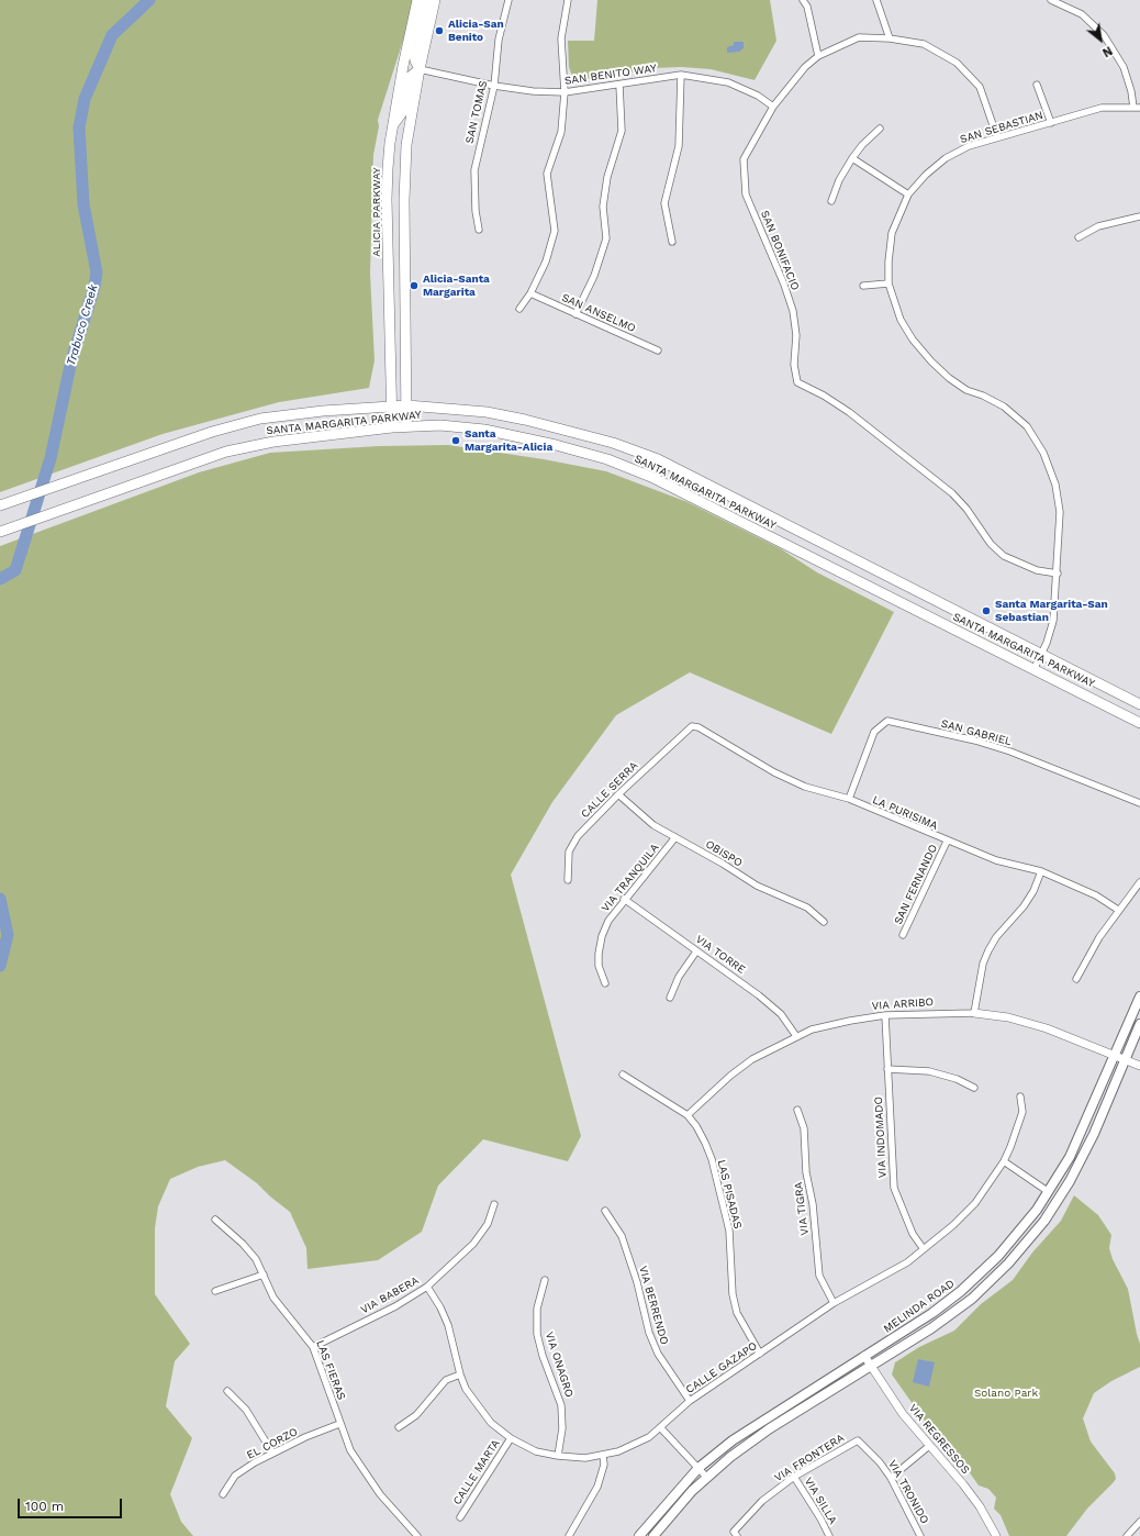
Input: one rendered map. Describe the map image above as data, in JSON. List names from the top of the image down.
{
  "streets": {
    "main road": ["ALICIA PARKWAY", "SANTA MARGARITA PARKWAY", "MELINDA ROAD"],
    "street": [
      "SAN BENITO WAY",
      "SAN TOMAS",
      "SAN SEBASTIAN",
      "SAN BONIFACIO",
      "SAN ANSELMO",
      "SAN GABRIEL",
      "CALLE SERRA",
      "LA PURISIMA",
      "OBISPO",
      "VIA TRANQUILA",
      "SAN FERNANDO",
      "VIA TORRE",
      "VIA ARRIBO",
      "VIA INDOMADO",
      "LAS PISADAS",
      "VIA TIGRA",
      "VIA BABERA",
      "VIA BERRENDO",
      "VIA ONAGRO",
      "CALLE GAZAPO",
      "LAS FIERAS",
      "VIA REGRESSOS",
      "EL CORZO",
      "VIA FRONTERA",
      "CALLE MARTA",
      "VIA TRONIDO",
      "VIA SILLA"
    ]
  },
  "crossings": [
    ["SAN BENITO WAY", "SAN TOMAS"],
    ["SAN BENITO WAY", "SAN BONIFACIO"],
    ["SAN SEBASTIAN", "SAN BONIFACIO"],
    ["SAN SEBASTIAN", "SANTA MARGARITA PARKWAY"],
    ["ALICIA PARKWAY", "SANTA MARGARITA PARKWAY"],
    ["SAN GABRIEL", "LA PURISIMA"],
    ["CALLE SERRA", "LA PURISIMA"],
    ["CALLE SERRA", "OBISPO"],
    ["LA PURISIMA", "SAN FERNANDO"],
    ["OBISPO", "VIA TRANQUILA"],
    ["VIA TRANQUILA", "VIA TORRE"],
    ["VIA TORRE", "VIA ARRIBO"],
    ["VIA ARRIBO", "VIA INDOMADO"],
    ["VIA ARRIBO", "LAS PISADAS"],
    ["VIA ARRIBO", "MELINDA ROAD"],
    ["VIA INDOMADO", "CALLE GAZAPO"],
    ["LAS PISADAS", "CALLE GAZAPO"],
    ["VIA TIGRA", "CALLE GAZAPO"],
    ["VIA BABERA", "CALLE GAZAPO"],
    ["VIA BABERA", "LAS FIERAS"],
    ["VIA BERRENDO", "CALLE GAZAPO"],
    ["MELINDA ROAD", "VIA REGRESSOS"],
    ["VIA ONAGRO", "CALLE GAZAPO"],
    ["CALLE GAZAPO", "CALLE MARTA"],
    ["LAS FIERAS", "EL CORZO"],
    ["VIA FRONTERA", "VIA TRONIDO"],
    ["VIA FRONTERA", "VIA SILLA"]
  ],
  "water": ["Trabuco Creek"],
  "parks": ["Solano Park"],
  "places": [
    "Alicia-San Benito",
    "Alicia-Santa Margarita",
    "Santa Margarita-Alicia",
    "Santa Margarita-San Sebastian"
  ],
  "scale_bar": "100 m",
  "north": "bottom right"
}
